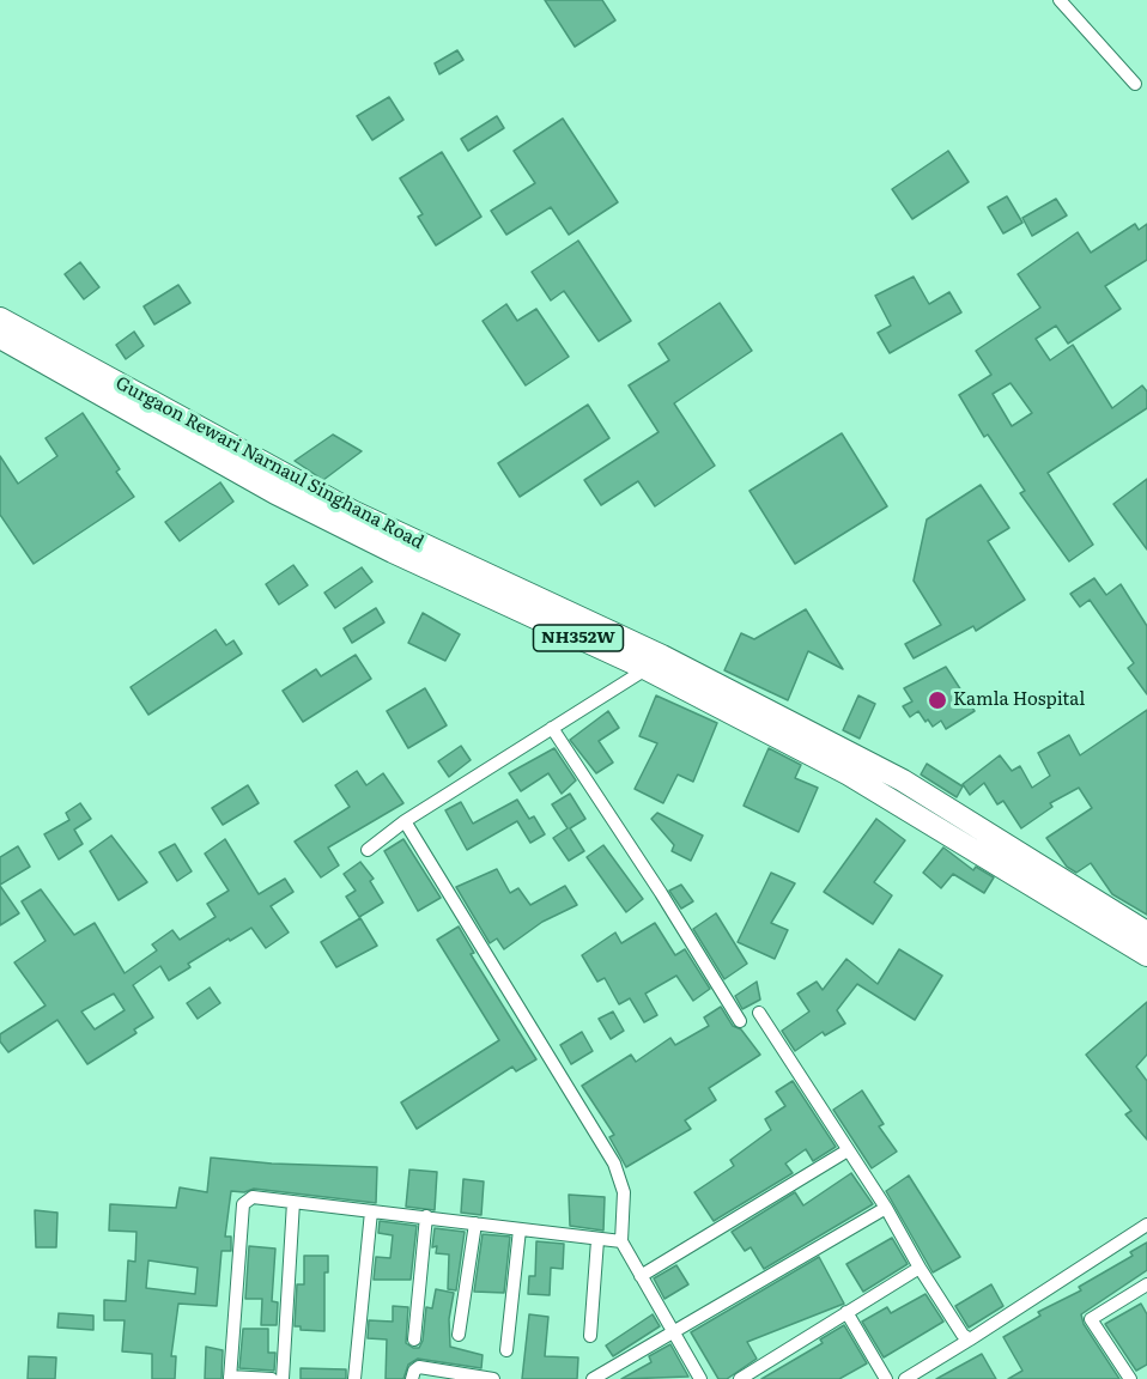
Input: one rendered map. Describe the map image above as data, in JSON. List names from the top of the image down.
{
  "streets": {
    "highway": ["Gurgaon Rewari Narnaul Singhana Road", "NH352W"]
  },
  "crossings": [
    ["Gurgaon Rewari Narnaul Singhana Road", "NH352W"]
  ],
  "places": ["Kamla Hospital"]
}
